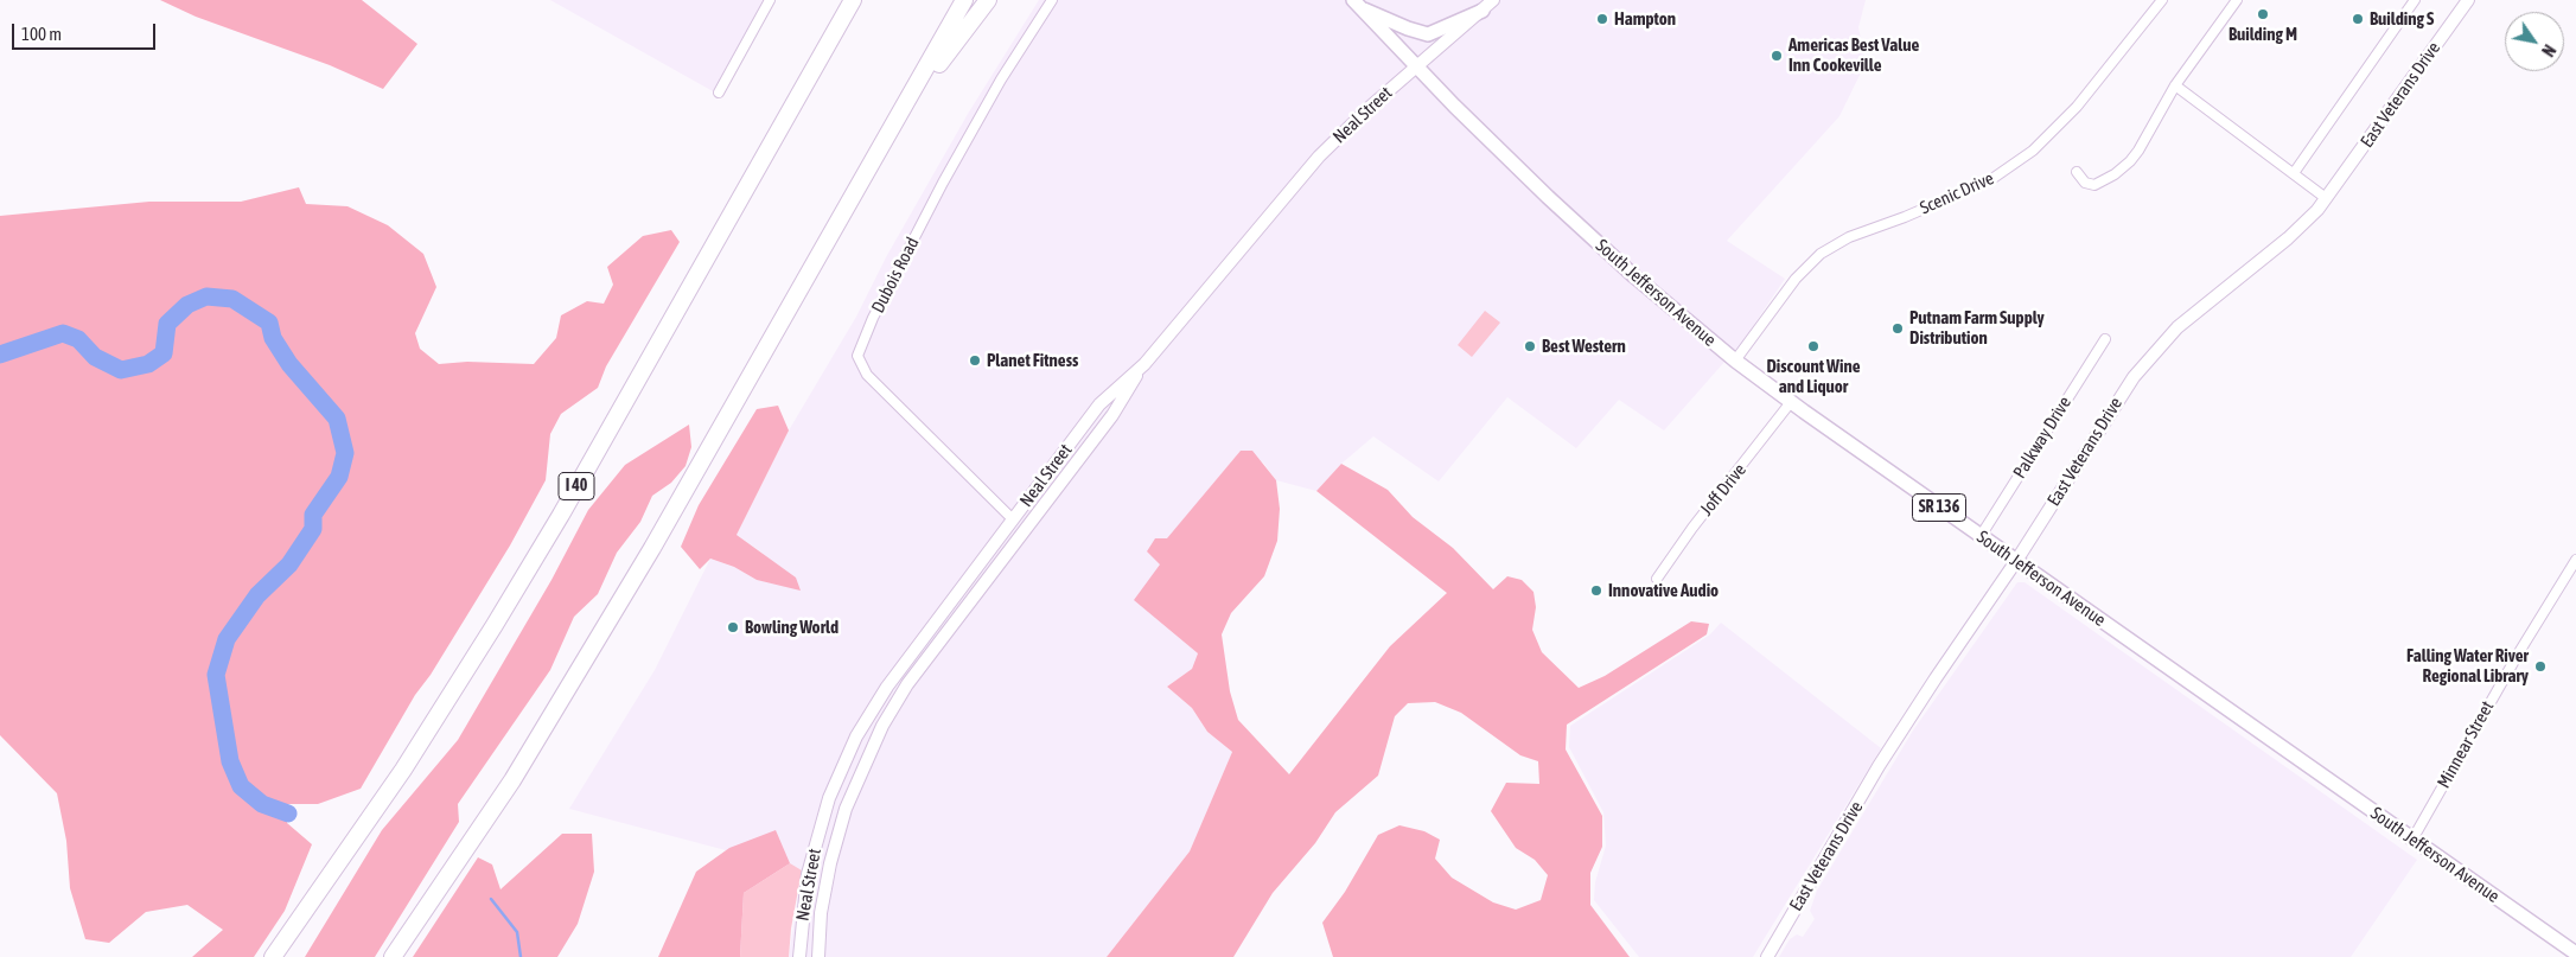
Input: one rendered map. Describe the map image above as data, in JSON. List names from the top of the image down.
{
  "streets": {
    "highway": ["I 40"],
    "main road": [
      "East Veterans Drive",
      "Neal Street",
      "South Jefferson Avenue",
      "SR 136"
    ],
    "street": [
      "Scenic Drive",
      "Dubois Road",
      "Palkway Drive",
      "Joff Drive",
      "Minnear Street"
    ]
  },
  "crossings": [
    ["East Veterans Drive", "South Jefferson Avenue"],
    ["Neal Street", "Dubois Road"],
    ["Neal Street", "South Jefferson Avenue"],
    ["Scenic Drive", "South Jefferson Avenue"],
    ["South Jefferson Avenue", "Palkway Drive"],
    ["South Jefferson Avenue", "Joff Drive"],
    ["South Jefferson Avenue", "Minnear Street"]
  ],
  "places": [
    "Building M",
    "Hampton",
    "Building S",
    "Americas Best Value Inn Cookeville",
    "Putnam Farm Supply Distribution",
    "Best Western",
    "Discount Wine and Liquor",
    "Planet Fitness",
    "Innovative Audio",
    "Bowling World",
    "Falling Water River Regional Library"
  ],
  "scale_bar": "100 m",
  "north": "bottom right"
}
